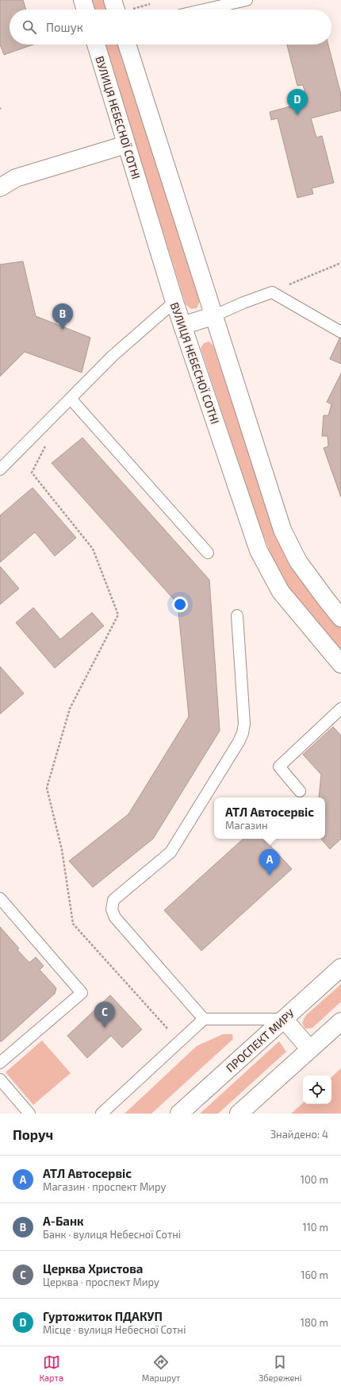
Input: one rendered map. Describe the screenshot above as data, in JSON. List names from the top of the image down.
{
  "streets": {
    "street": ["ВУЛИЦЯ НЕБЕСНОЇ СОТНІ", "ПРОСПЕКТ МИРУ"]
  },
  "page": {
    "search": "Пошук",
    "pins": [
      "D",
      "B",
      "A",
      "C"
    ],
    "popup": ["АТЛ Автосервіс", "Магазин"],
    "heading": ["Поруч", "Знайдено: 4"],
    "list": [
      {
        "mark": "A",
        "name": "АТЛ Автосервіс",
        "note": "Магазин · проспект Миру",
        "value": "100 m"
      },
      {
        "mark": "B",
        "name": "А-Банк",
        "note": "Банк · вулиця Небесної Сотні",
        "value": "110 m"
      },
      {
        "mark": "C",
        "name": "Церква Христова",
        "note": "Церква · проспект Миру",
        "value": "160 m"
      },
      {
        "mark": "D",
        "name": "Гуртожиток ПДАКУП",
        "note": "Місце · вулиця Небесної Сотні",
        "value": "180 m"
      }
    ],
    "nav": ["Карта", "Маршрут", "Збережені"]
  }
}
